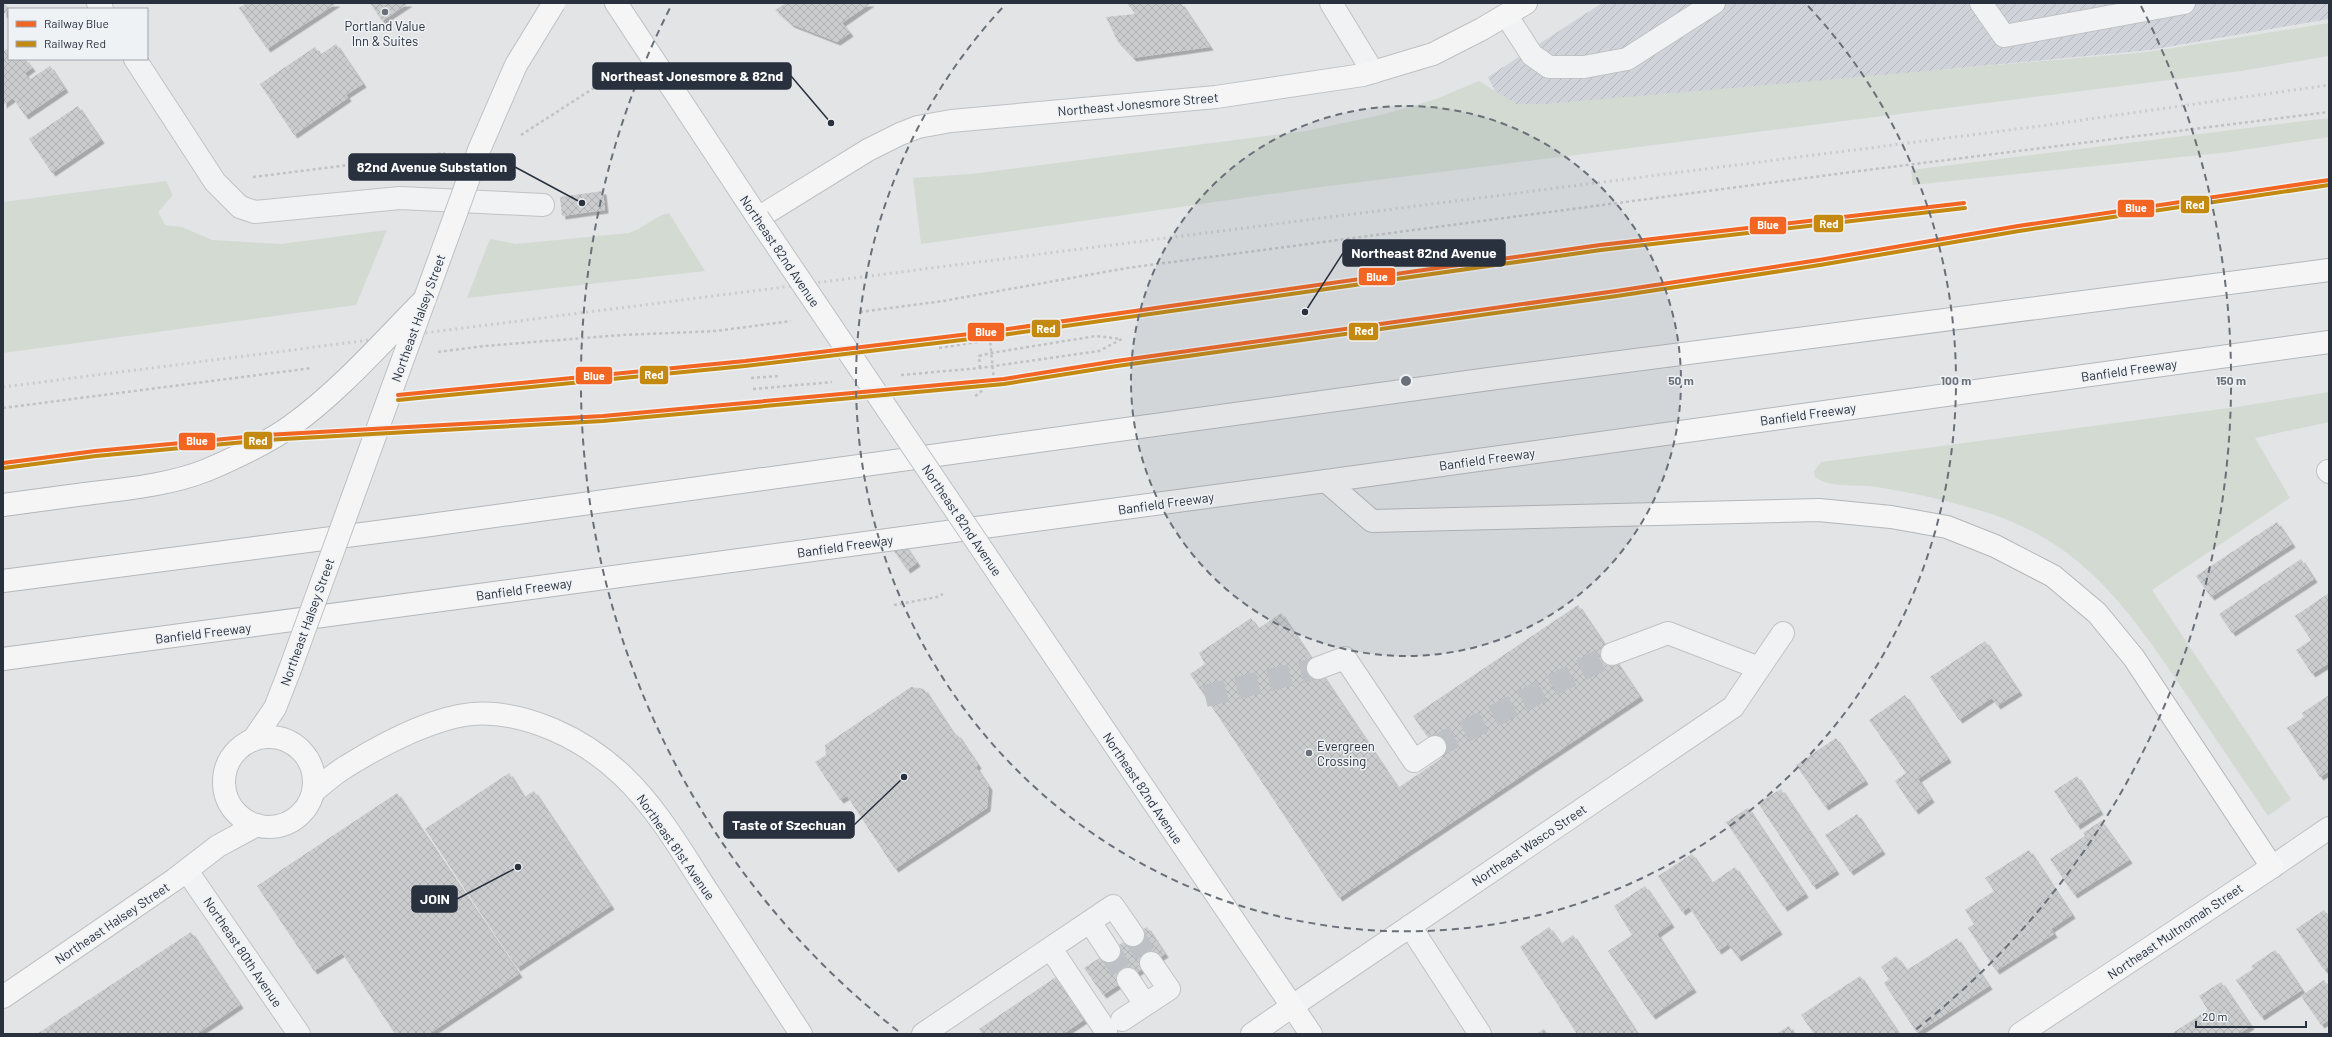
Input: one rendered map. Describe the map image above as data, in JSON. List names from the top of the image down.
{
  "streets": {
    "main road": [
      "Northeast Jonesmore Street",
      "Northeast 82nd Avenue",
      "Northeast Halsey Street",
      "Banfield Freeway",
      "Northeast Wasco Street",
      "Northeast 81st Avenue",
      "Northeast Multnomah Street"
    ],
    "street": ["Northeast 80th Avenue"]
  },
  "crossings": [
    ["Northeast Jonesmore Street", "Northeast 82nd Avenue"],
    ["Northeast 82nd Avenue", "Northeast Wasco Street"],
    ["Northeast Halsey Street", "Northeast 81st Avenue"],
    ["Northeast Halsey Street", "Northeast 80th Avenue"]
  ],
  "places": [
    "Portland Value Inn & Suites",
    "Northeast Jonesmore & 82nd",
    "82nd Avenue Substation",
    "Northeast 82nd Avenue",
    "Evergreen Crossing",
    "Taste of Szechuan",
    "JOIN"
  ],
  "lines": ["rail line Blue", "rail line Red"],
  "legend": ["Railway Blue", "Railway Red"],
  "scale_bar": "20 m",
  "rings": ["50 m", "100 m", "150 m"]
}
